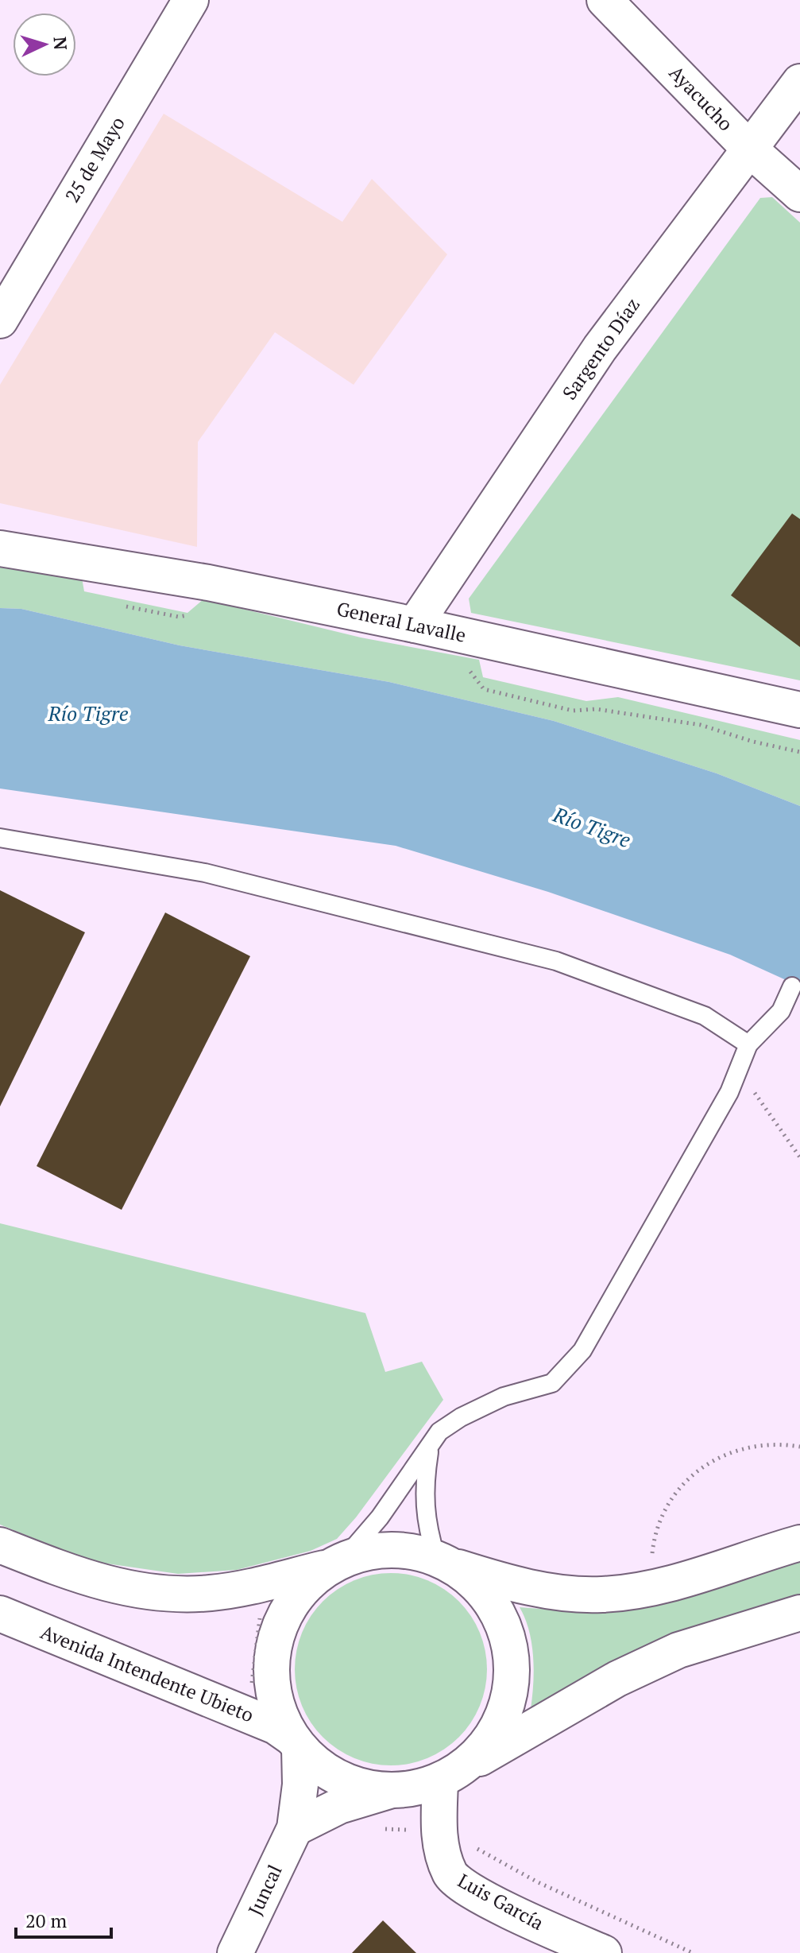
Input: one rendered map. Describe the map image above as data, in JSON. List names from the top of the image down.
{
  "streets": {
    "main road": [
      "Ayacucho",
      "25 de Mayo",
      "Sargento Díaz",
      "General Lavalle",
      "Avenida Intendente Ubieto",
      "Juncal",
      "Luis García"
    ]
  },
  "crossings": [
    ["Ayacucho", "Sargento Díaz"],
    ["Sargento Díaz", "General Lavalle"],
    ["Avenida Intendente Ubieto", "Juncal"]
  ],
  "water": ["Río Tigre"],
  "scale_bar": "20 m",
  "north": "right"
}
